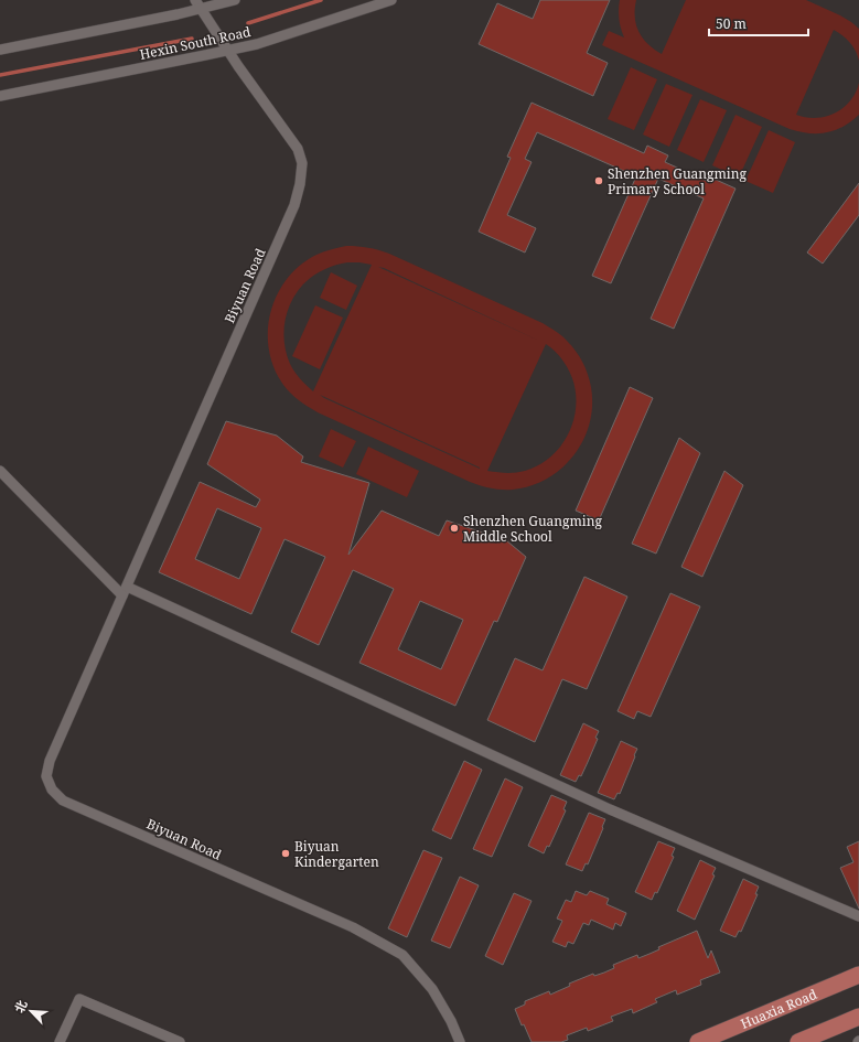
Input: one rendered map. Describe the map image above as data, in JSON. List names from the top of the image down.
{
  "streets": {
    "main road": ["Huaxia Road"],
    "street": ["Hexin South Road", "Biyuan Road"]
  },
  "crossings": [
    ["Hexin South Road", "Biyuan Road"]
  ],
  "places": ["Shenzhen Guangming Primary School", "Shenzhen Guangming Middle School", "Biyuan Kindergarten"],
  "scale_bar": "50 m",
  "north": "top left"
}
